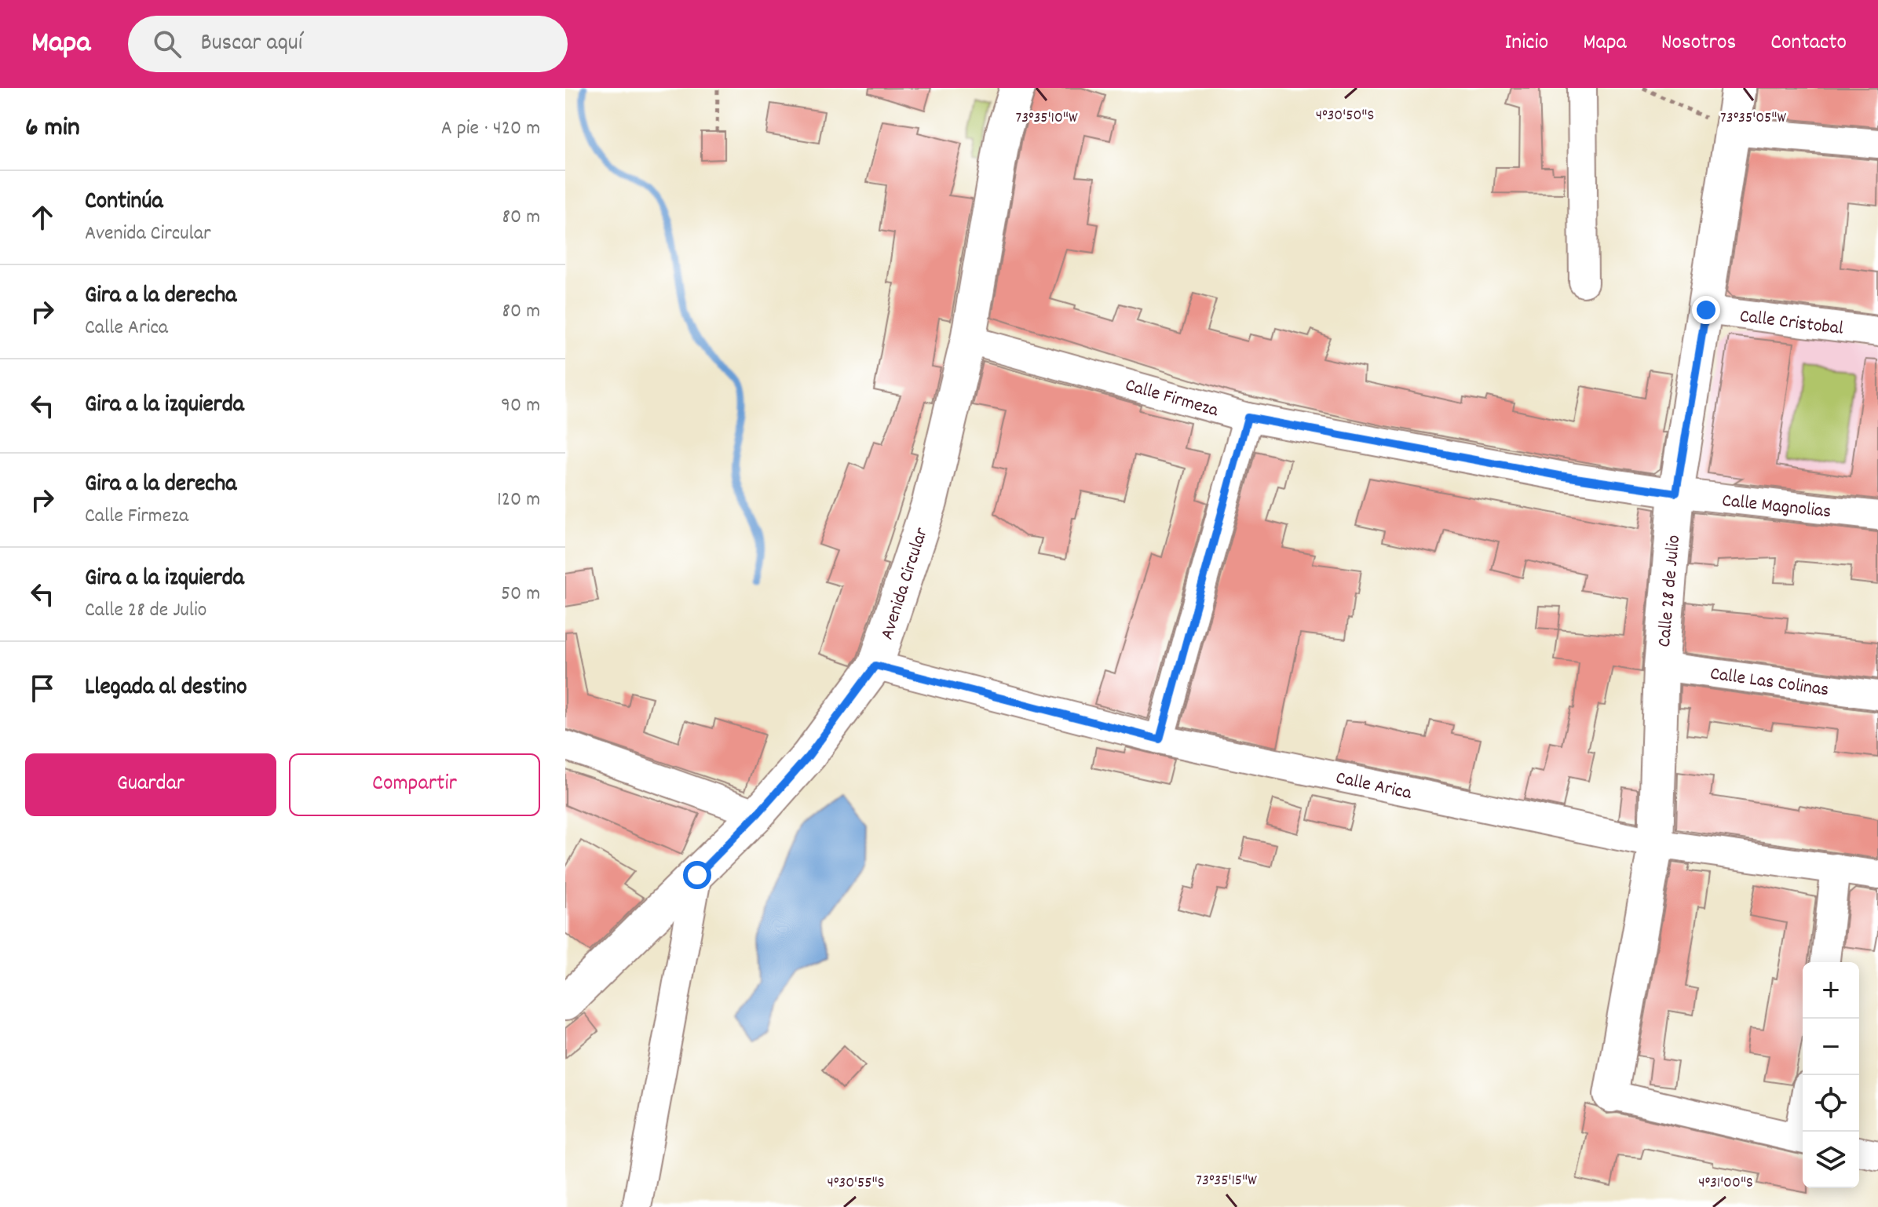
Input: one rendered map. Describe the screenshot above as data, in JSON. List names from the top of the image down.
{
  "streets": {
    "street": [
      "Calle Cristobal",
      "Calle Firmeza",
      "Calle Magnolias",
      "Avenida Circular",
      "Calle 28 de Julio",
      "Calle Las Colinas",
      "Calle Arica"
    ]
  },
  "crossings": [
    ["Calle Cristobal", "Calle 28 de Julio"],
    ["Calle Firmeza", "Calle Magnolias"],
    ["Calle Firmeza", "Avenida Circular"],
    ["Calle Firmeza", "Calle 28 de Julio"],
    ["Calle Magnolias", "Calle 28 de Julio"],
    ["Avenida Circular", "Calle Arica"],
    ["Calle 28 de Julio", "Calle Las Colinas"],
    ["Calle 28 de Julio", "Calle Arica"]
  ],
  "page": {
    "header": "Mapa",
    "search": "Buscar aquí",
    "nav": [
      "Inicio",
      "Mapa",
      "Nosotros",
      "Contacto"
    ],
    "heading": ["6 min", "A pie · 420 m"],
    "list": [
      ["Continúa", "Avenida Circular", "80 m"],
      ["Gira a la derecha", "Calle Arica", "80 m"],
      ["Gira a la izquierda", "90 m"],
      ["Gira a la derecha", "Calle Firmeza", "120 m"],
      ["Gira a la izquierda", "Calle 28 de Julio", "50 m"],
      "Llegada al destino"
    ],
    "buttons": ["Guardar", "Compartir"],
    "map_buttons": ["+", "−"]
  },
  "coordinates": [
    "4°30'50\"S",
    "73°35'05\"W",
    "73°35'10\"W",
    "73°35'15\"W",
    "4°30'55\"S",
    "4°31'00\"S"
  ]
}
